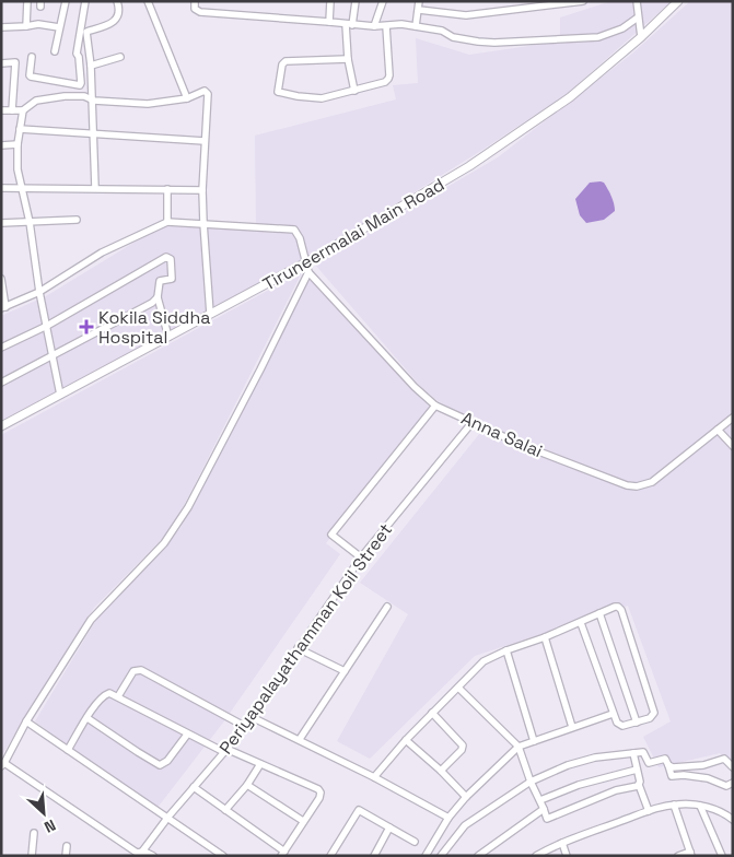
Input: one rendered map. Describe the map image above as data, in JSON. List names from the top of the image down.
{
  "streets": {
    "main road": ["Tiruneermalai Main Road"],
    "street": ["Anna Salai", "Periyapalayathamman Koil Street"]
  },
  "crossings": [
    ["Anna Salai", "Periyapalayathamman Koil Street"]
  ],
  "places": {
    "health": ["Kokila Siddha Hospital"]
  },
  "north": "bottom right"
}
